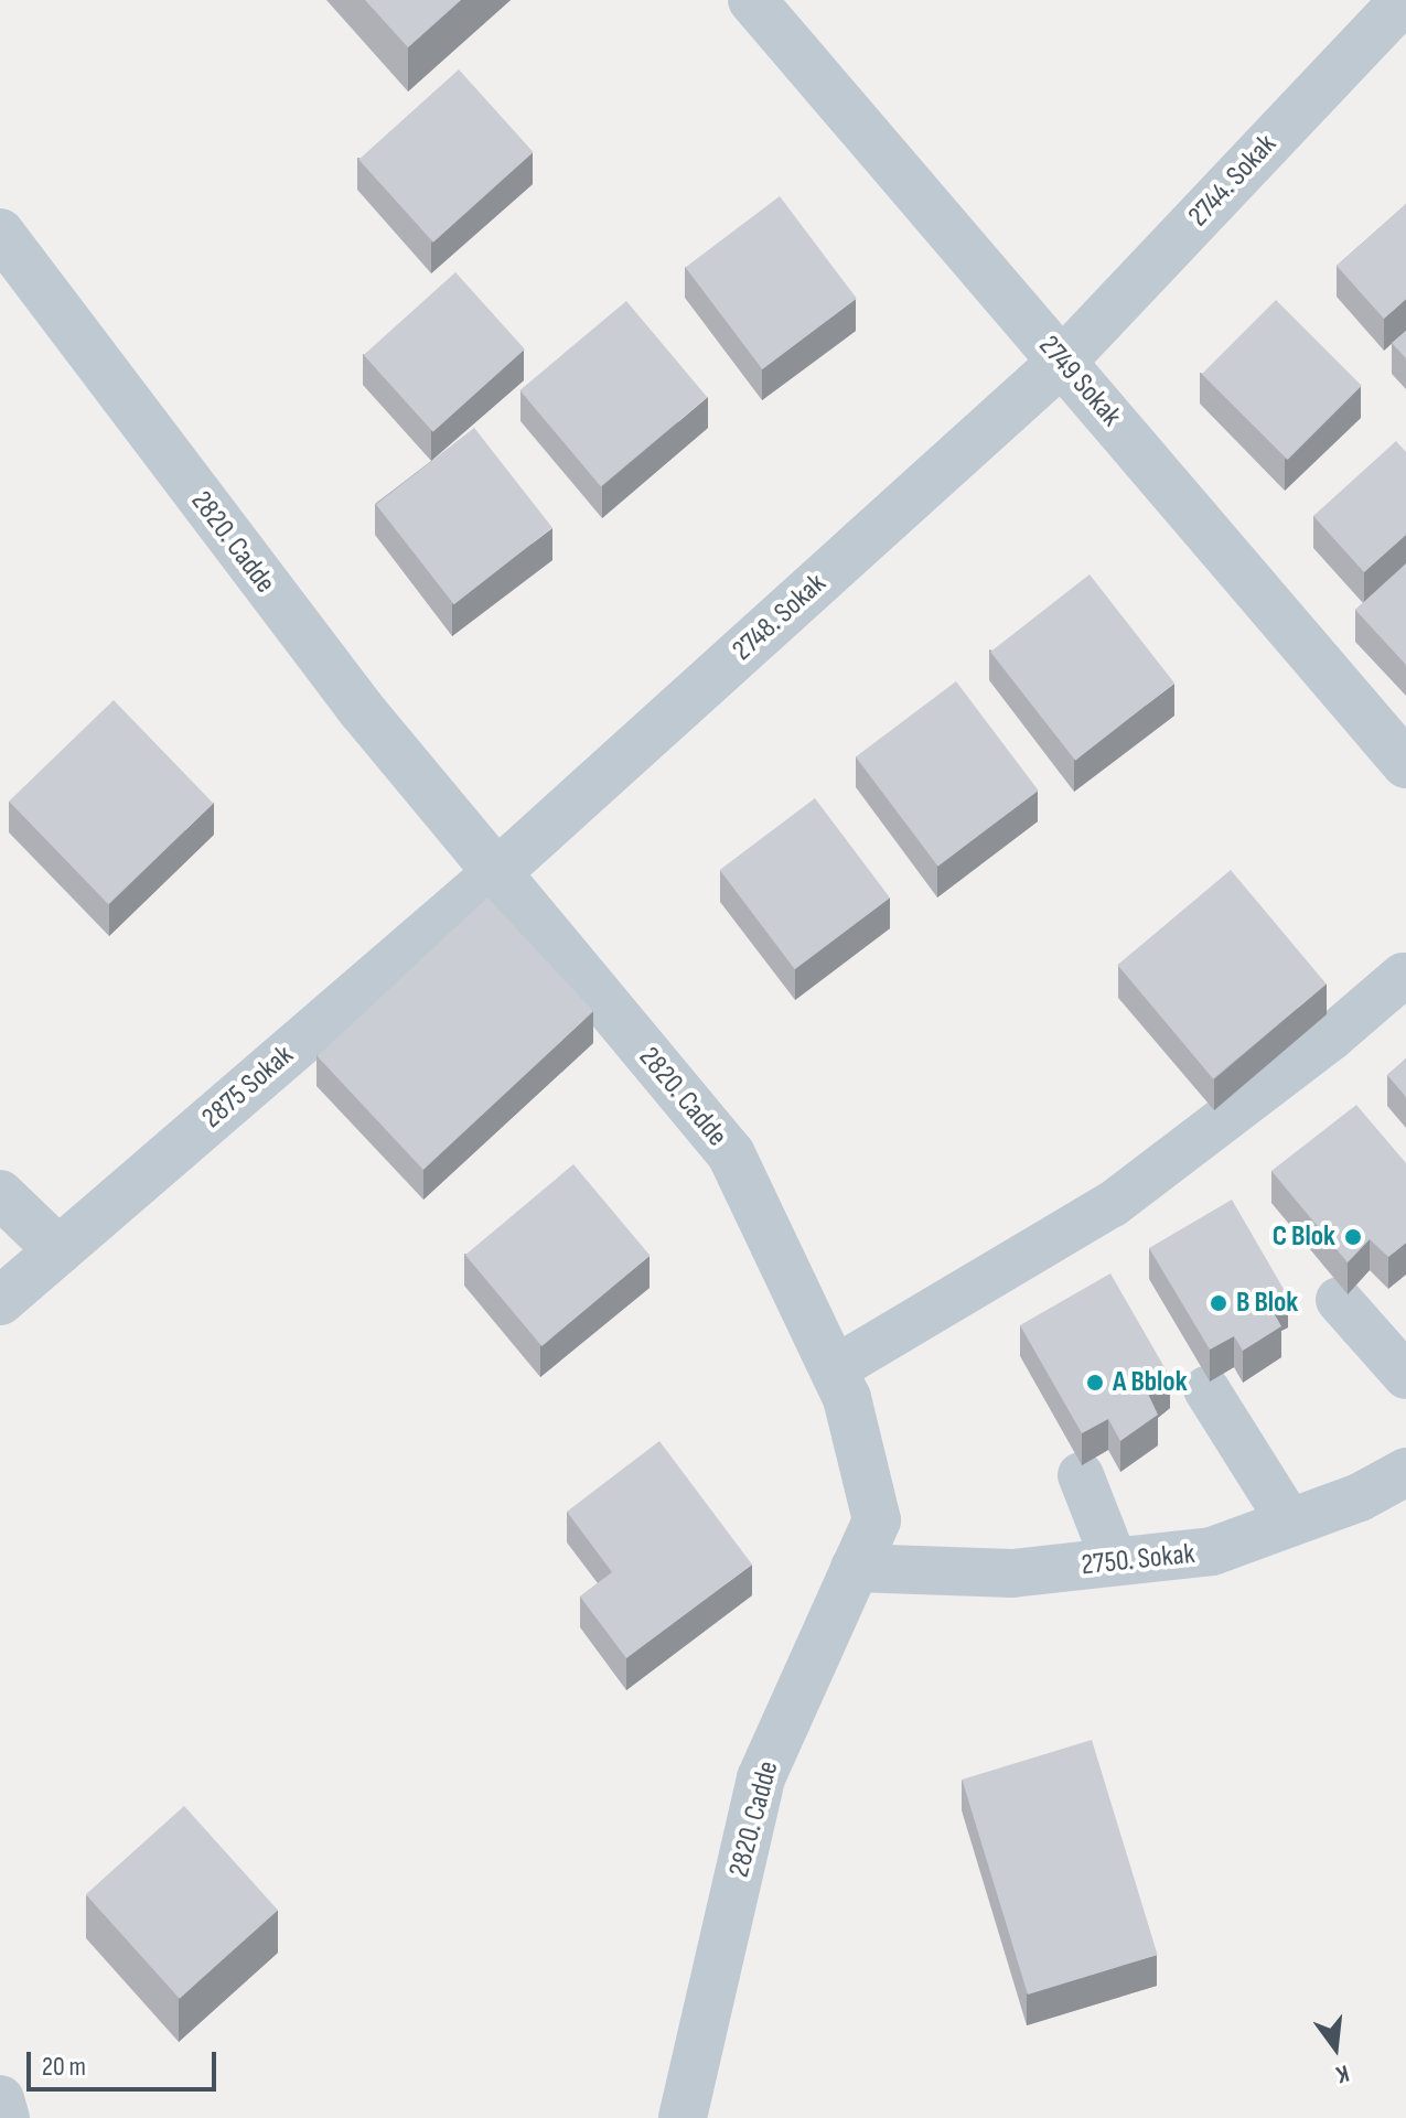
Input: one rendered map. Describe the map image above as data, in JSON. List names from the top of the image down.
{
  "streets": {
    "street": [
      "2744. Sokak",
      "2749 Sokak",
      "2820. Cadde",
      "2748. Sokak",
      "2875 Sokak",
      "2750. Sokak"
    ]
  },
  "crossings": [
    ["2744. Sokak", "2749 Sokak"],
    ["2744. Sokak", "2748. Sokak"],
    ["2749 Sokak", "2748. Sokak"],
    ["2820. Cadde", "2748. Sokak"],
    ["2820. Cadde", "2875 Sokak"],
    ["2820. Cadde", "2750. Sokak"],
    ["2748. Sokak", "2875 Sokak"]
  ],
  "places": ["C Blok", "B Blok", "A Bblok"],
  "scale_bar": "20 m",
  "north": "bottom"
}
